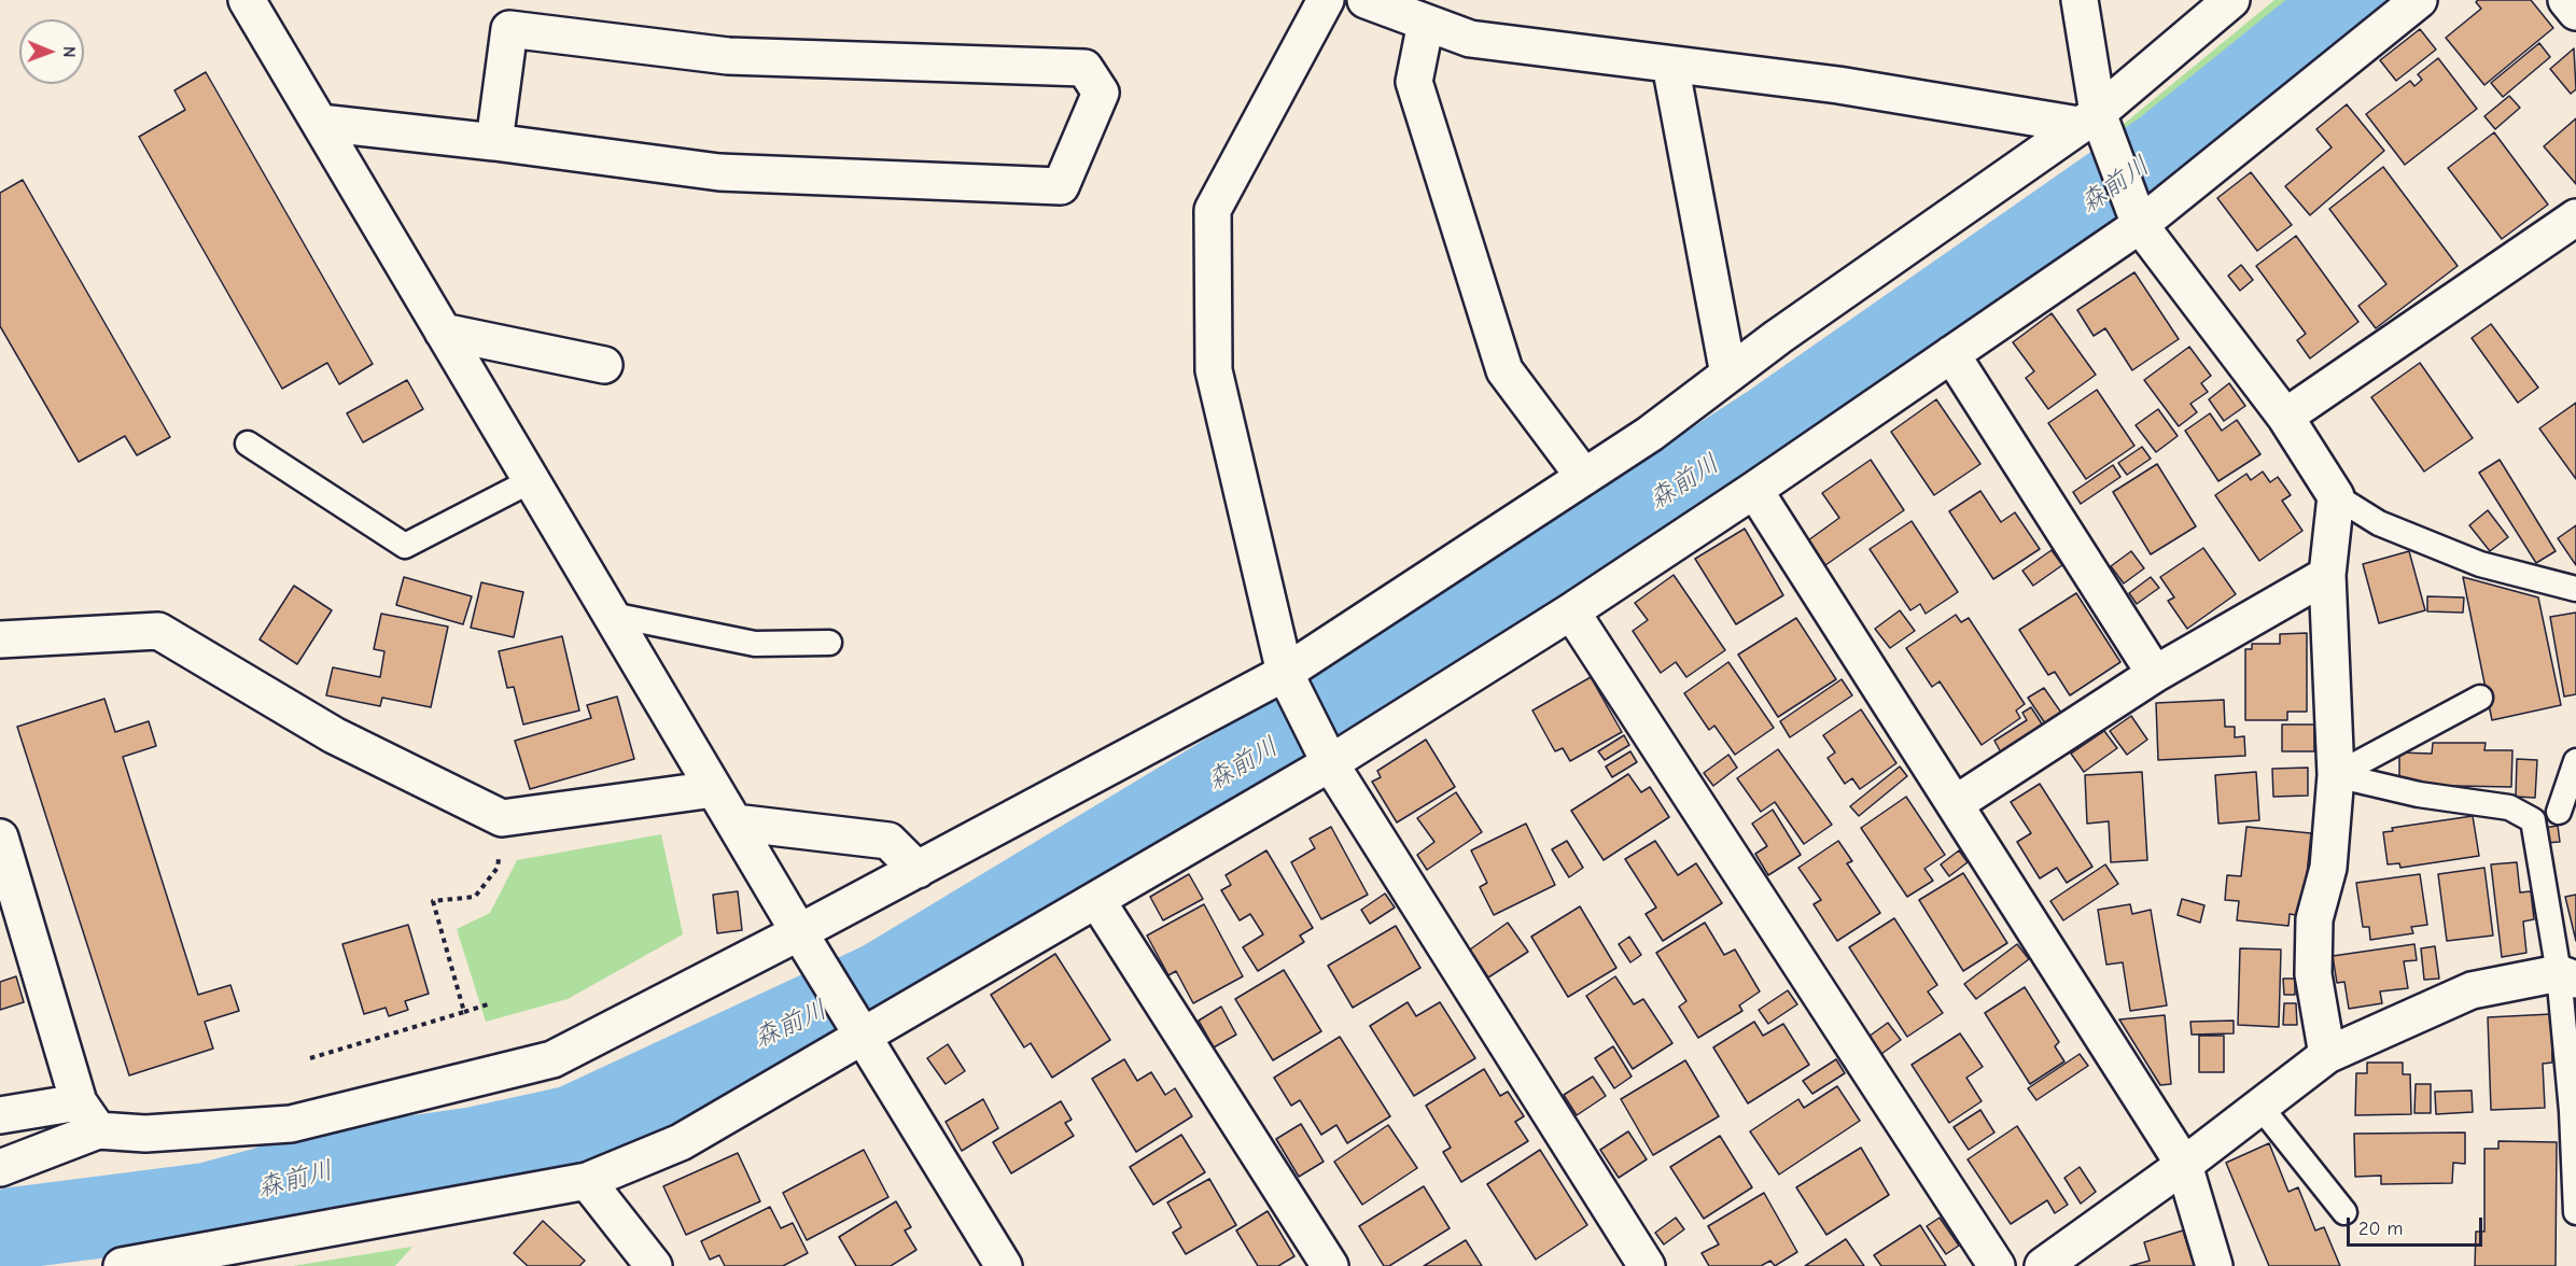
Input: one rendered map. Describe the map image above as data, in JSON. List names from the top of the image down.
{
  "water": ["森前川"],
  "scale_bar": "20 m",
  "north": "right"
}
